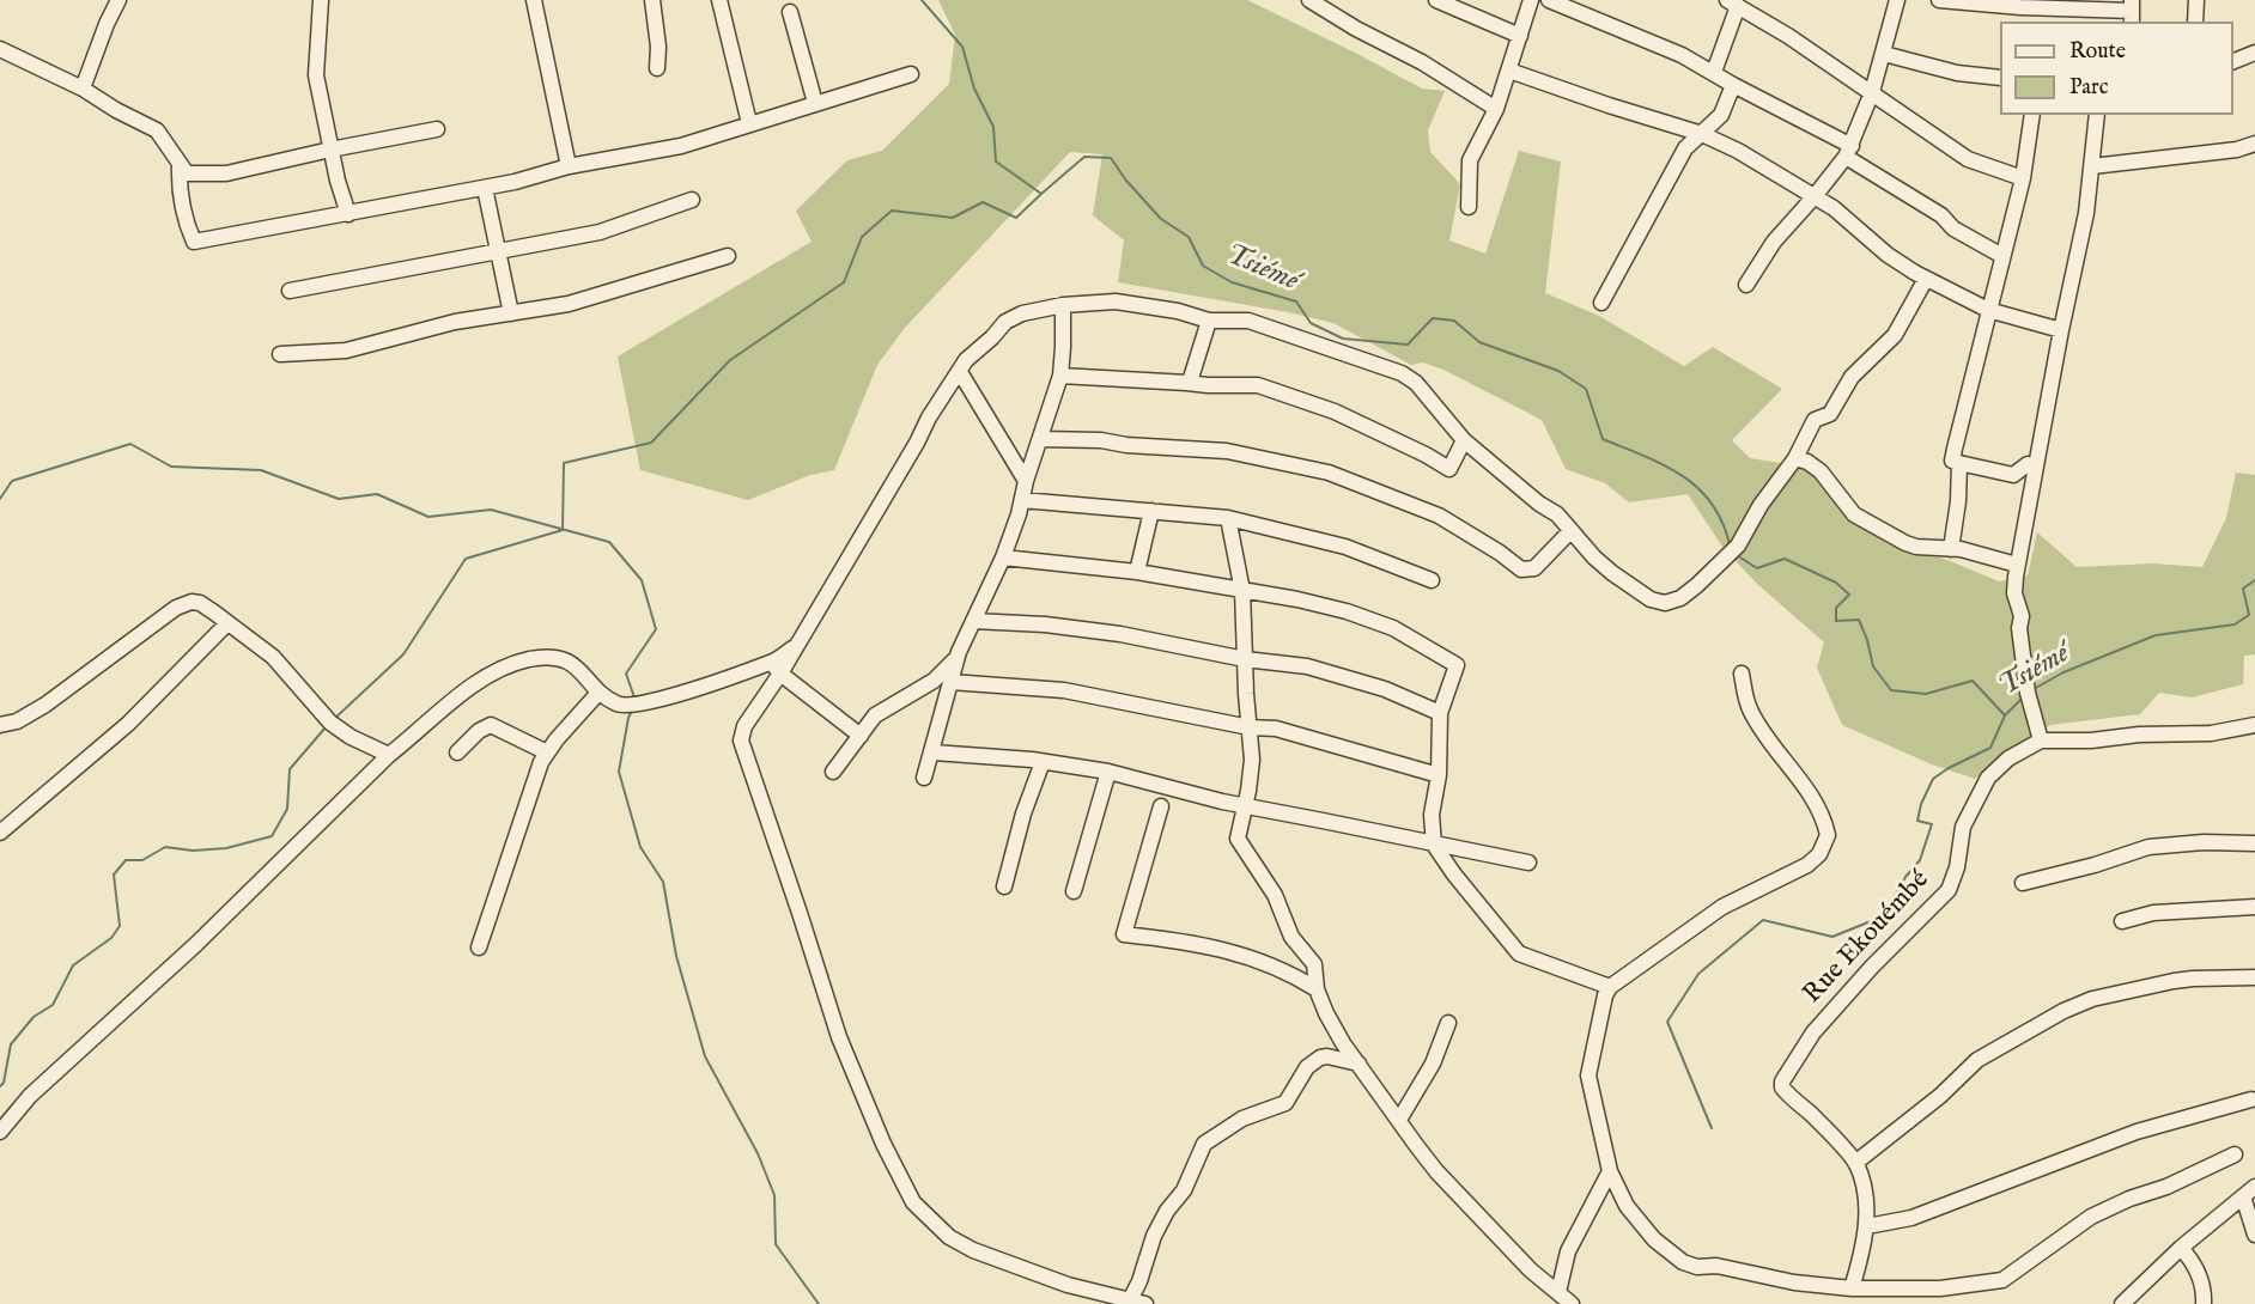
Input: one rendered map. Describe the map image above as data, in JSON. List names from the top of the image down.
{
  "streets": {
    "street": ["Rue Ekouémbé"]
  },
  "water": ["Tsiémé"],
  "legend": ["Route", "Parc"]
}
